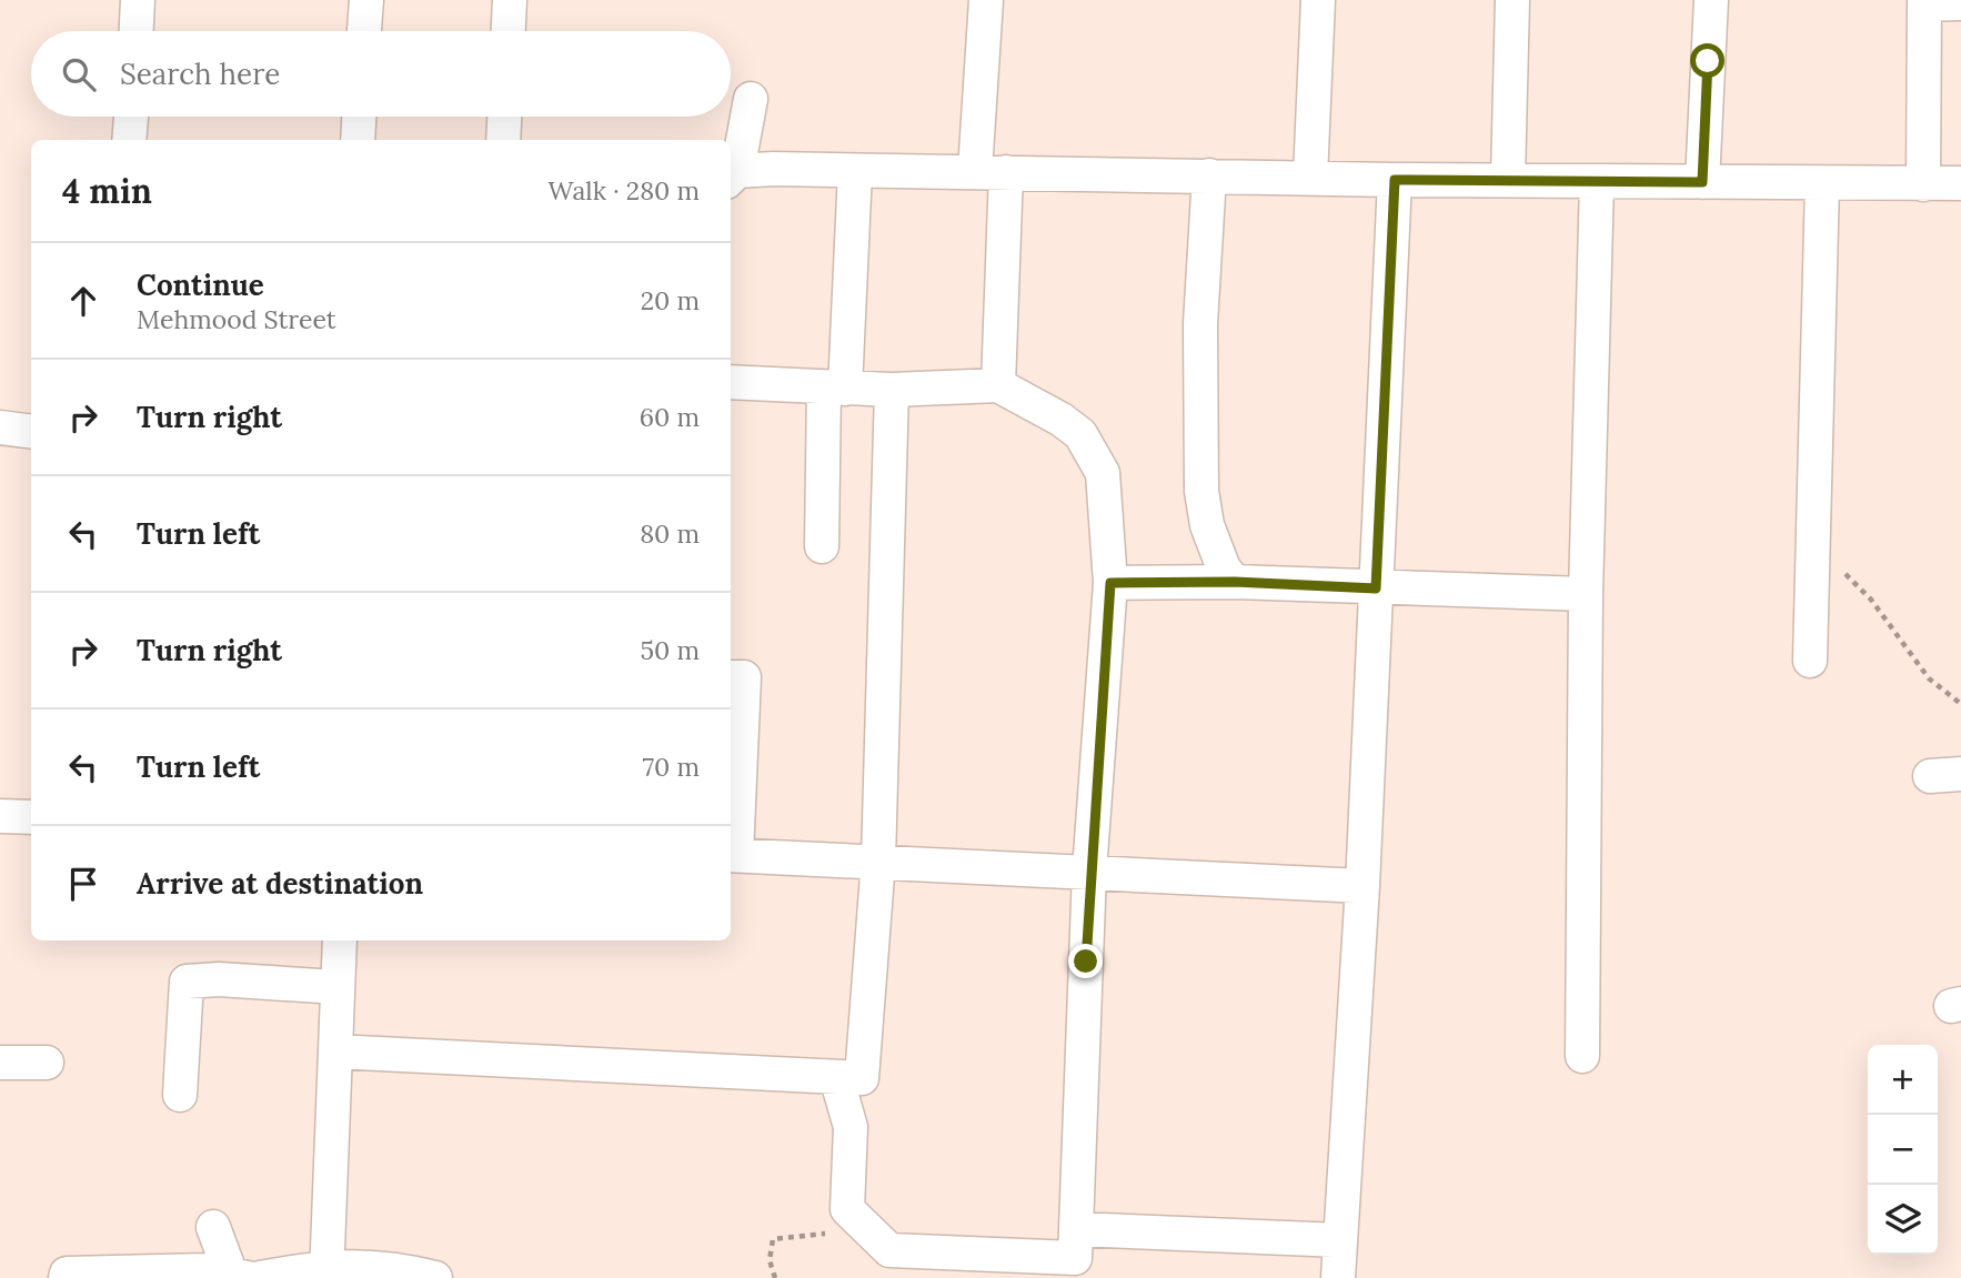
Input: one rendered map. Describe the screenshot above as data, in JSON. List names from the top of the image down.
{
  "page": {
    "search": "Search here",
    "heading": ["4 min", "Walk · 280 m"],
    "list": [
      ["Continue", "Mehmood Street", "20 m"],
      ["Turn right", "60 m"],
      ["Turn left", "80 m"],
      ["Turn right", "50 m"],
      ["Turn left", "70 m"],
      "Arrive at destination"
    ],
    "map_buttons": ["+", "−"]
  }
}
